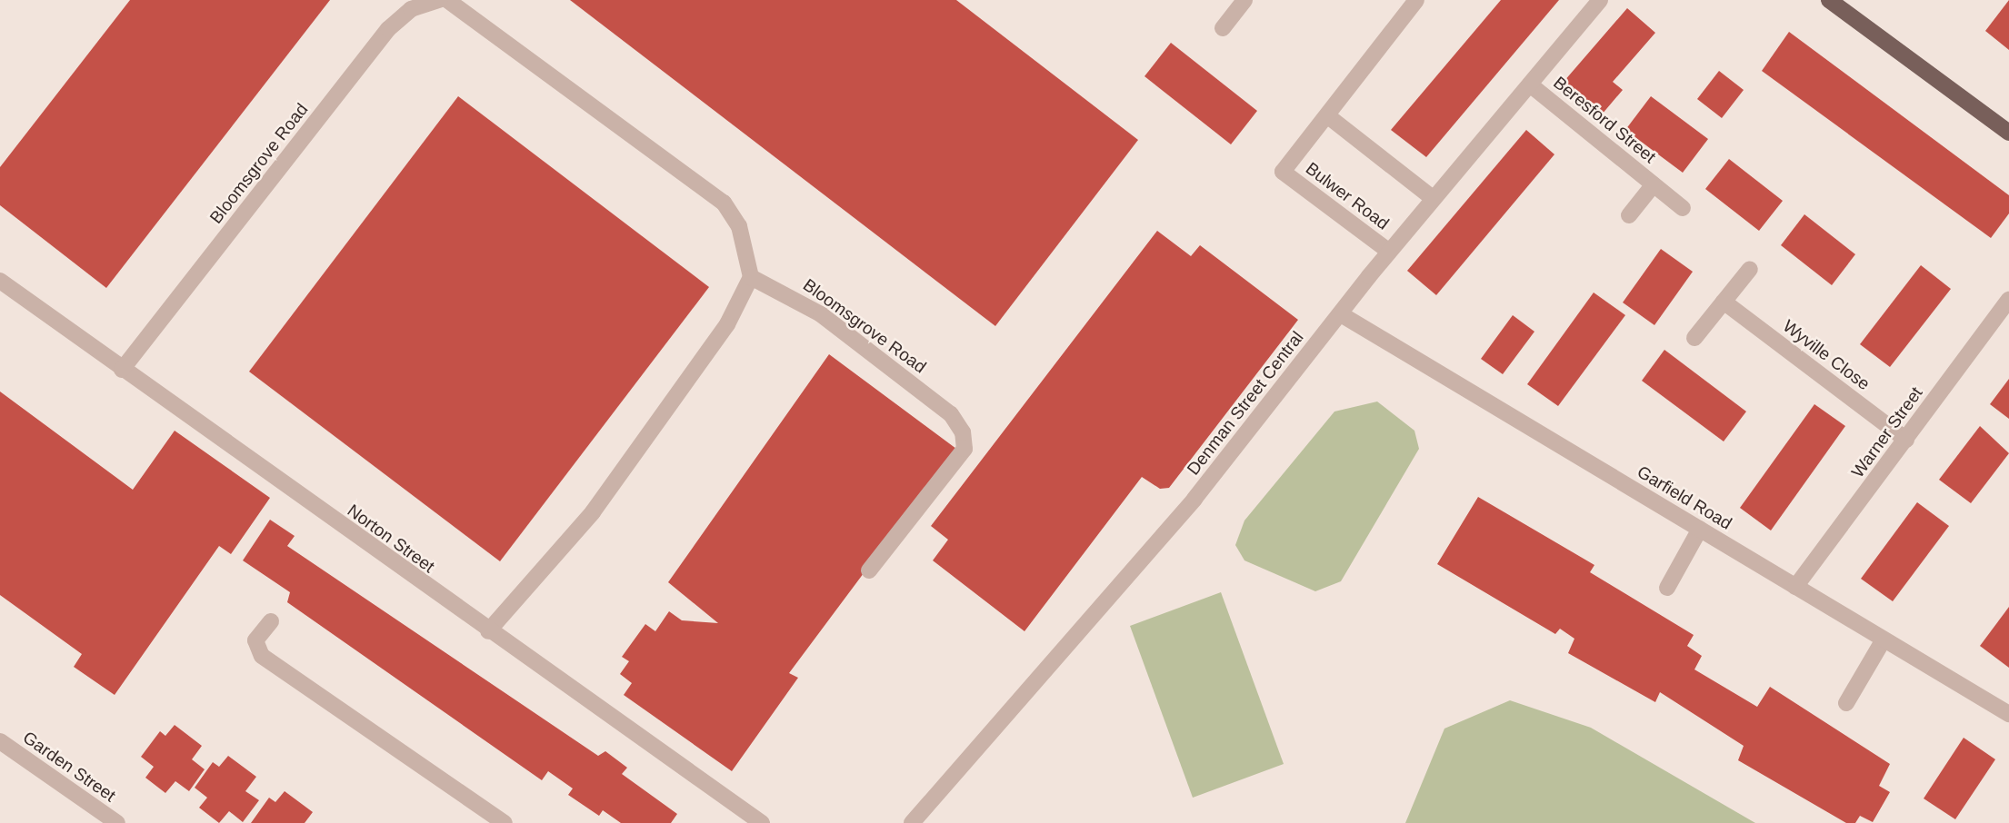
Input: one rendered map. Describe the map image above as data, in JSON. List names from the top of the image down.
{
  "streets": {
    "street": [
      "Beresford Street",
      "Bloomsgrove Road",
      "Bulwer Road",
      "Wyville Close",
      "Denman Street Central",
      "Warner Street",
      "Garfield Road",
      "Norton Street",
      "Garden Street"
    ]
  },
  "crossings": [
    ["Beresford Street", "Denman Street Central"],
    ["Bloomsgrove Road", "Norton Street"],
    ["Bulwer Road", "Denman Street Central"],
    ["Wyville Close", "Warner Street"],
    ["Denman Street Central", "Garfield Road"],
    ["Warner Street", "Garfield Road"]
  ]
}
